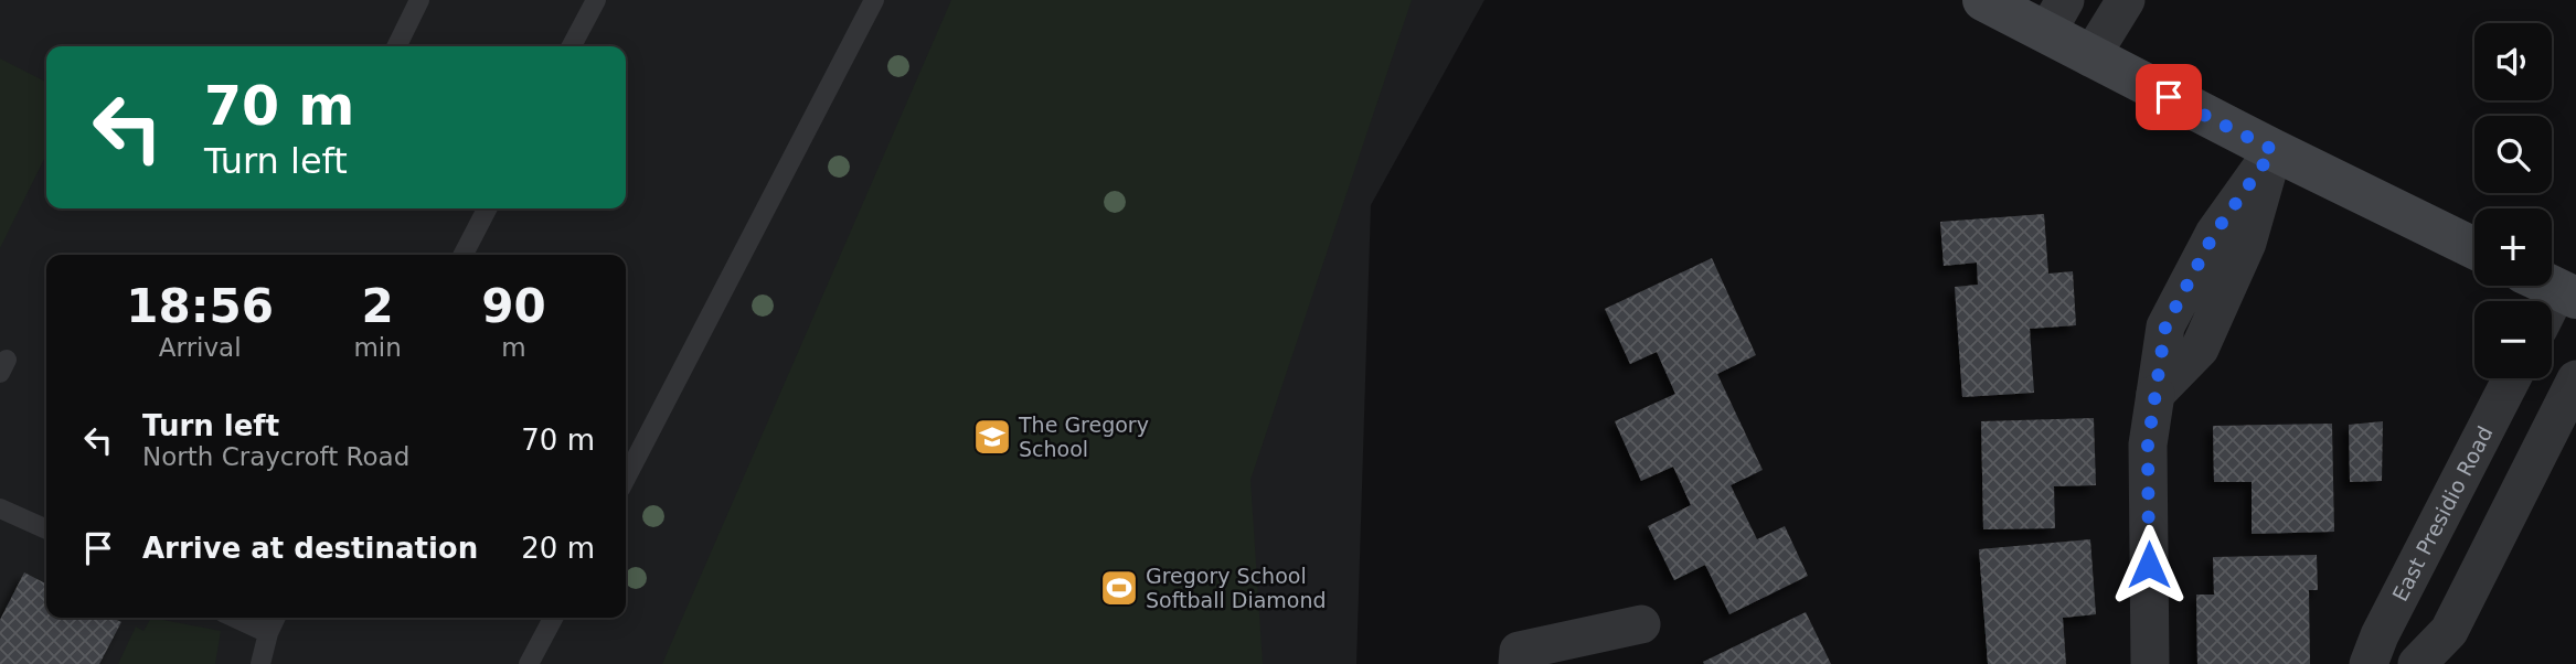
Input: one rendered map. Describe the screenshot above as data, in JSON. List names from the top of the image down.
{
  "streets": {
    "street": ["East Presidio Road"]
  },
  "places": {
    "school or university": ["The Gregory School"],
    "sports": ["Gregory School Softball Diamond"]
  },
  "page": {
    "map_buttons": ["+", "−"],
    "turn": ["70 m", "Turn left"],
    "eta": [
      "18:56",
      "Arrival",
      "2",
      "min",
      "90",
      "m"
    ],
    "list": [
      {
        "name": "Turn left",
        "note": "North Craycroft Road",
        "value": "70 m"
      },
      {
        "name": "Arrive at destination",
        "value": "20 m"
      }
    ]
  }
}
